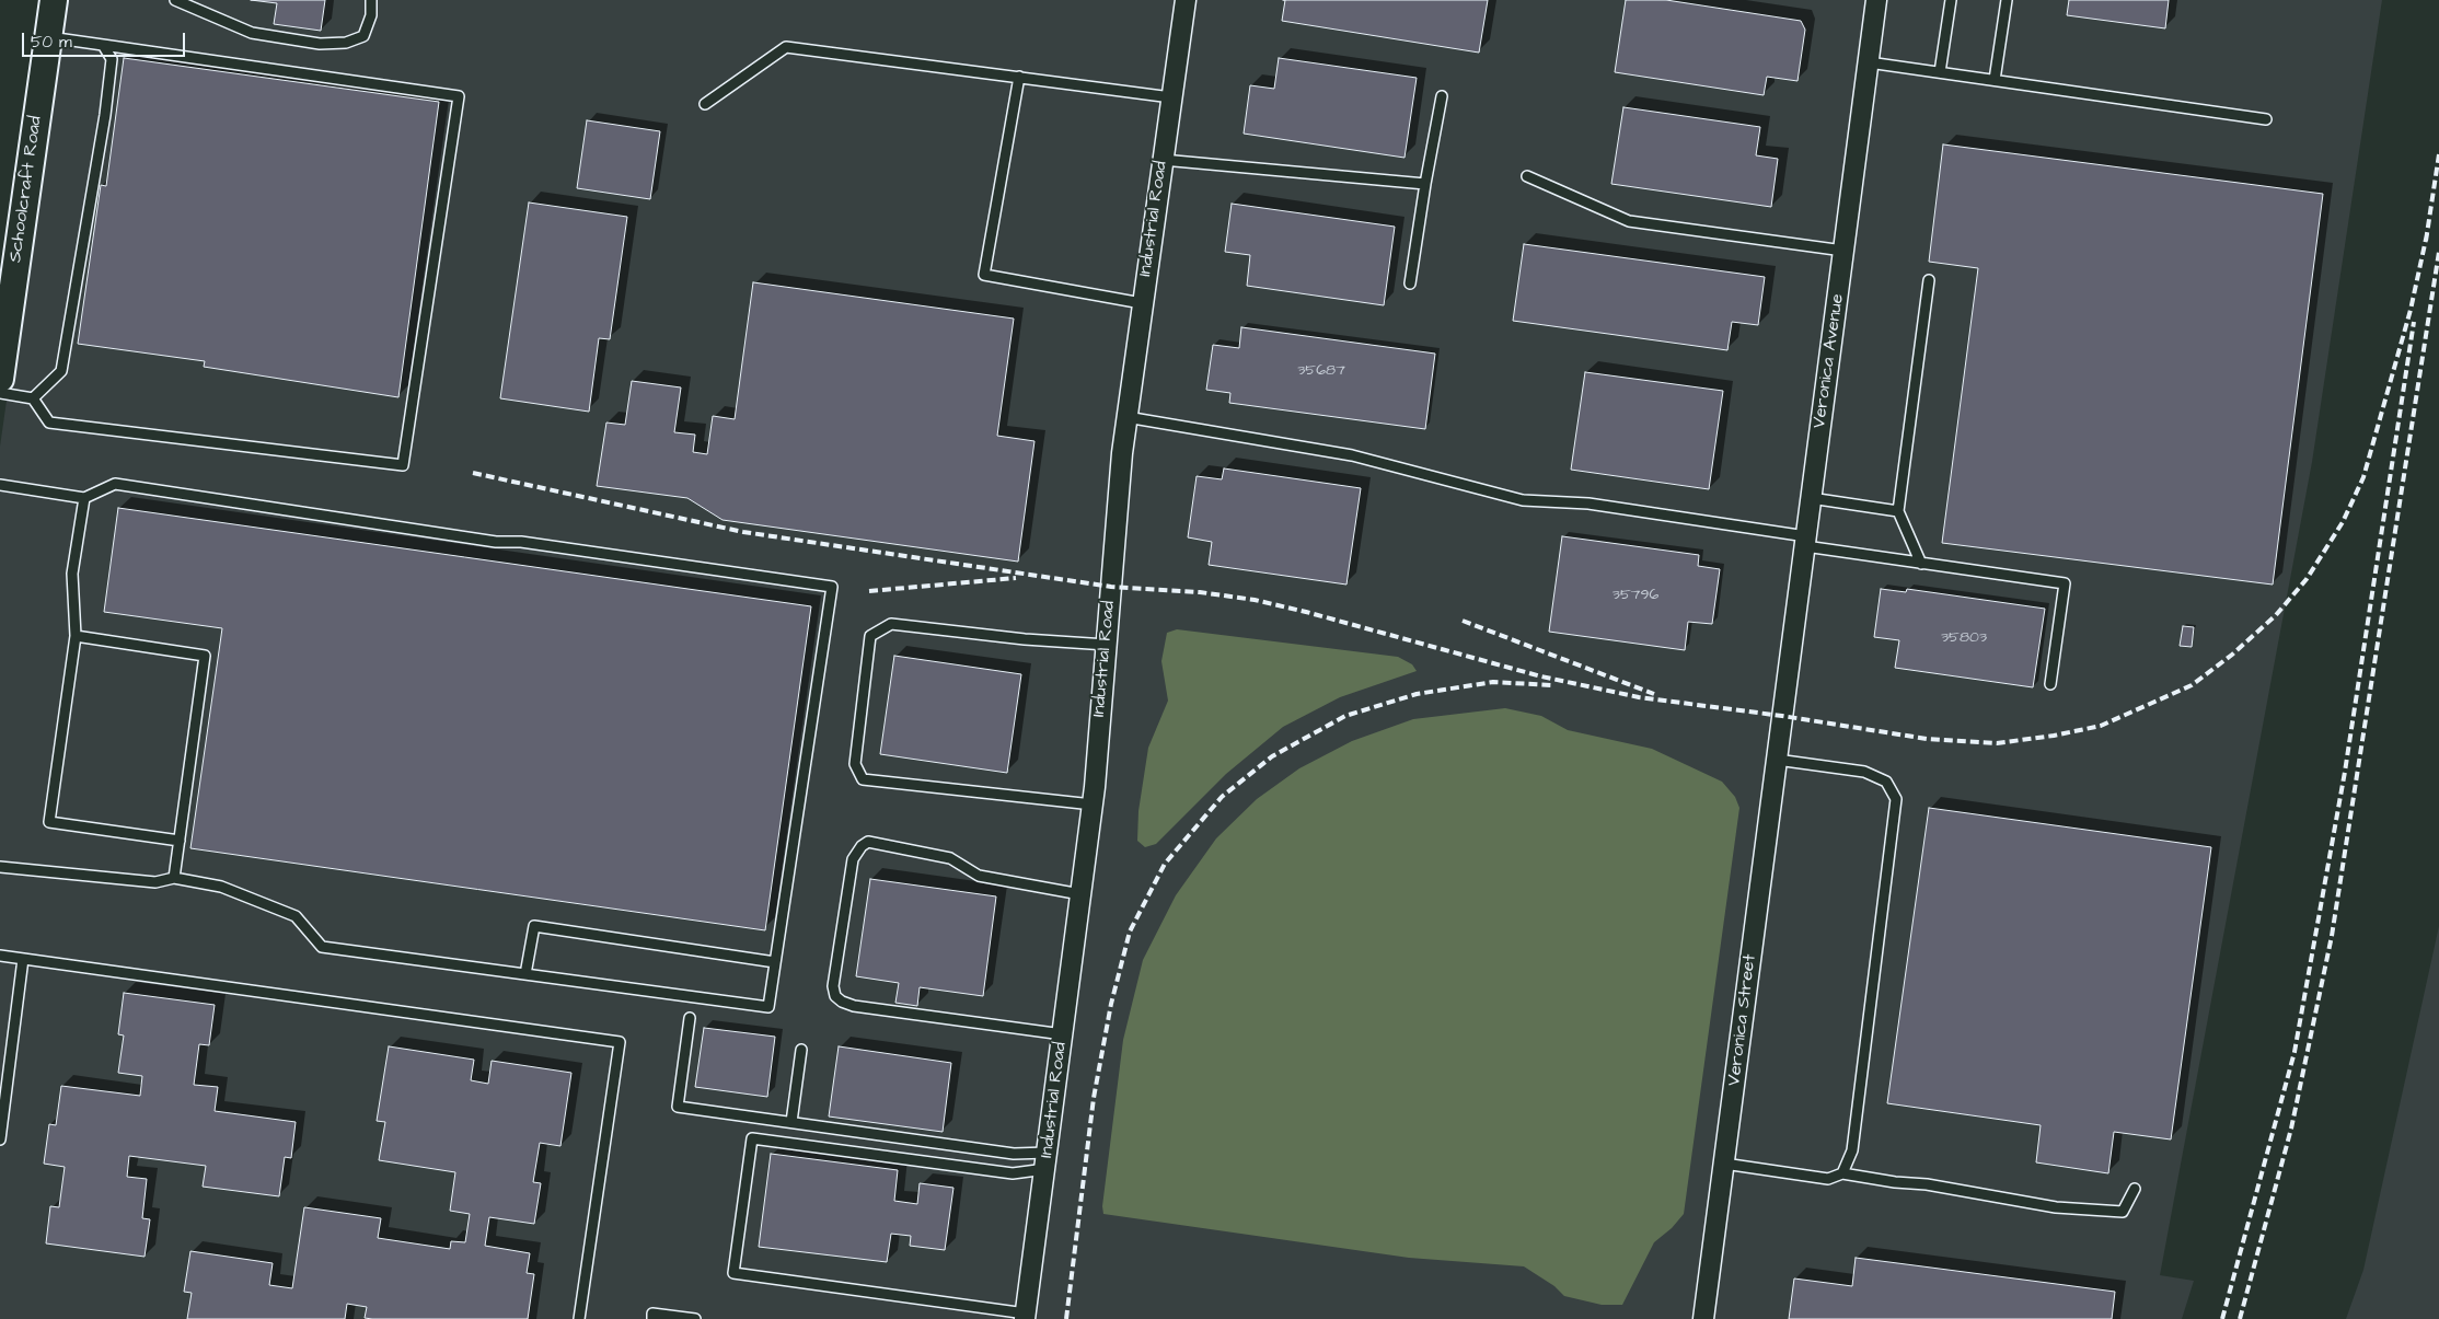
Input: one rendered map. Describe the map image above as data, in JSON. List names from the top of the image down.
{
  "streets": {
    "main road": ["Schoolcraft Road"],
    "street": ["Industrial Road", "Veronica Avenue", "Veronica Street"]
  },
  "crossings": [
    ["Veronica Avenue", "Veronica Street"]
  ],
  "house_numbers": ["35687", "35796", "35803"],
  "scale_bar": "50 m"
}
